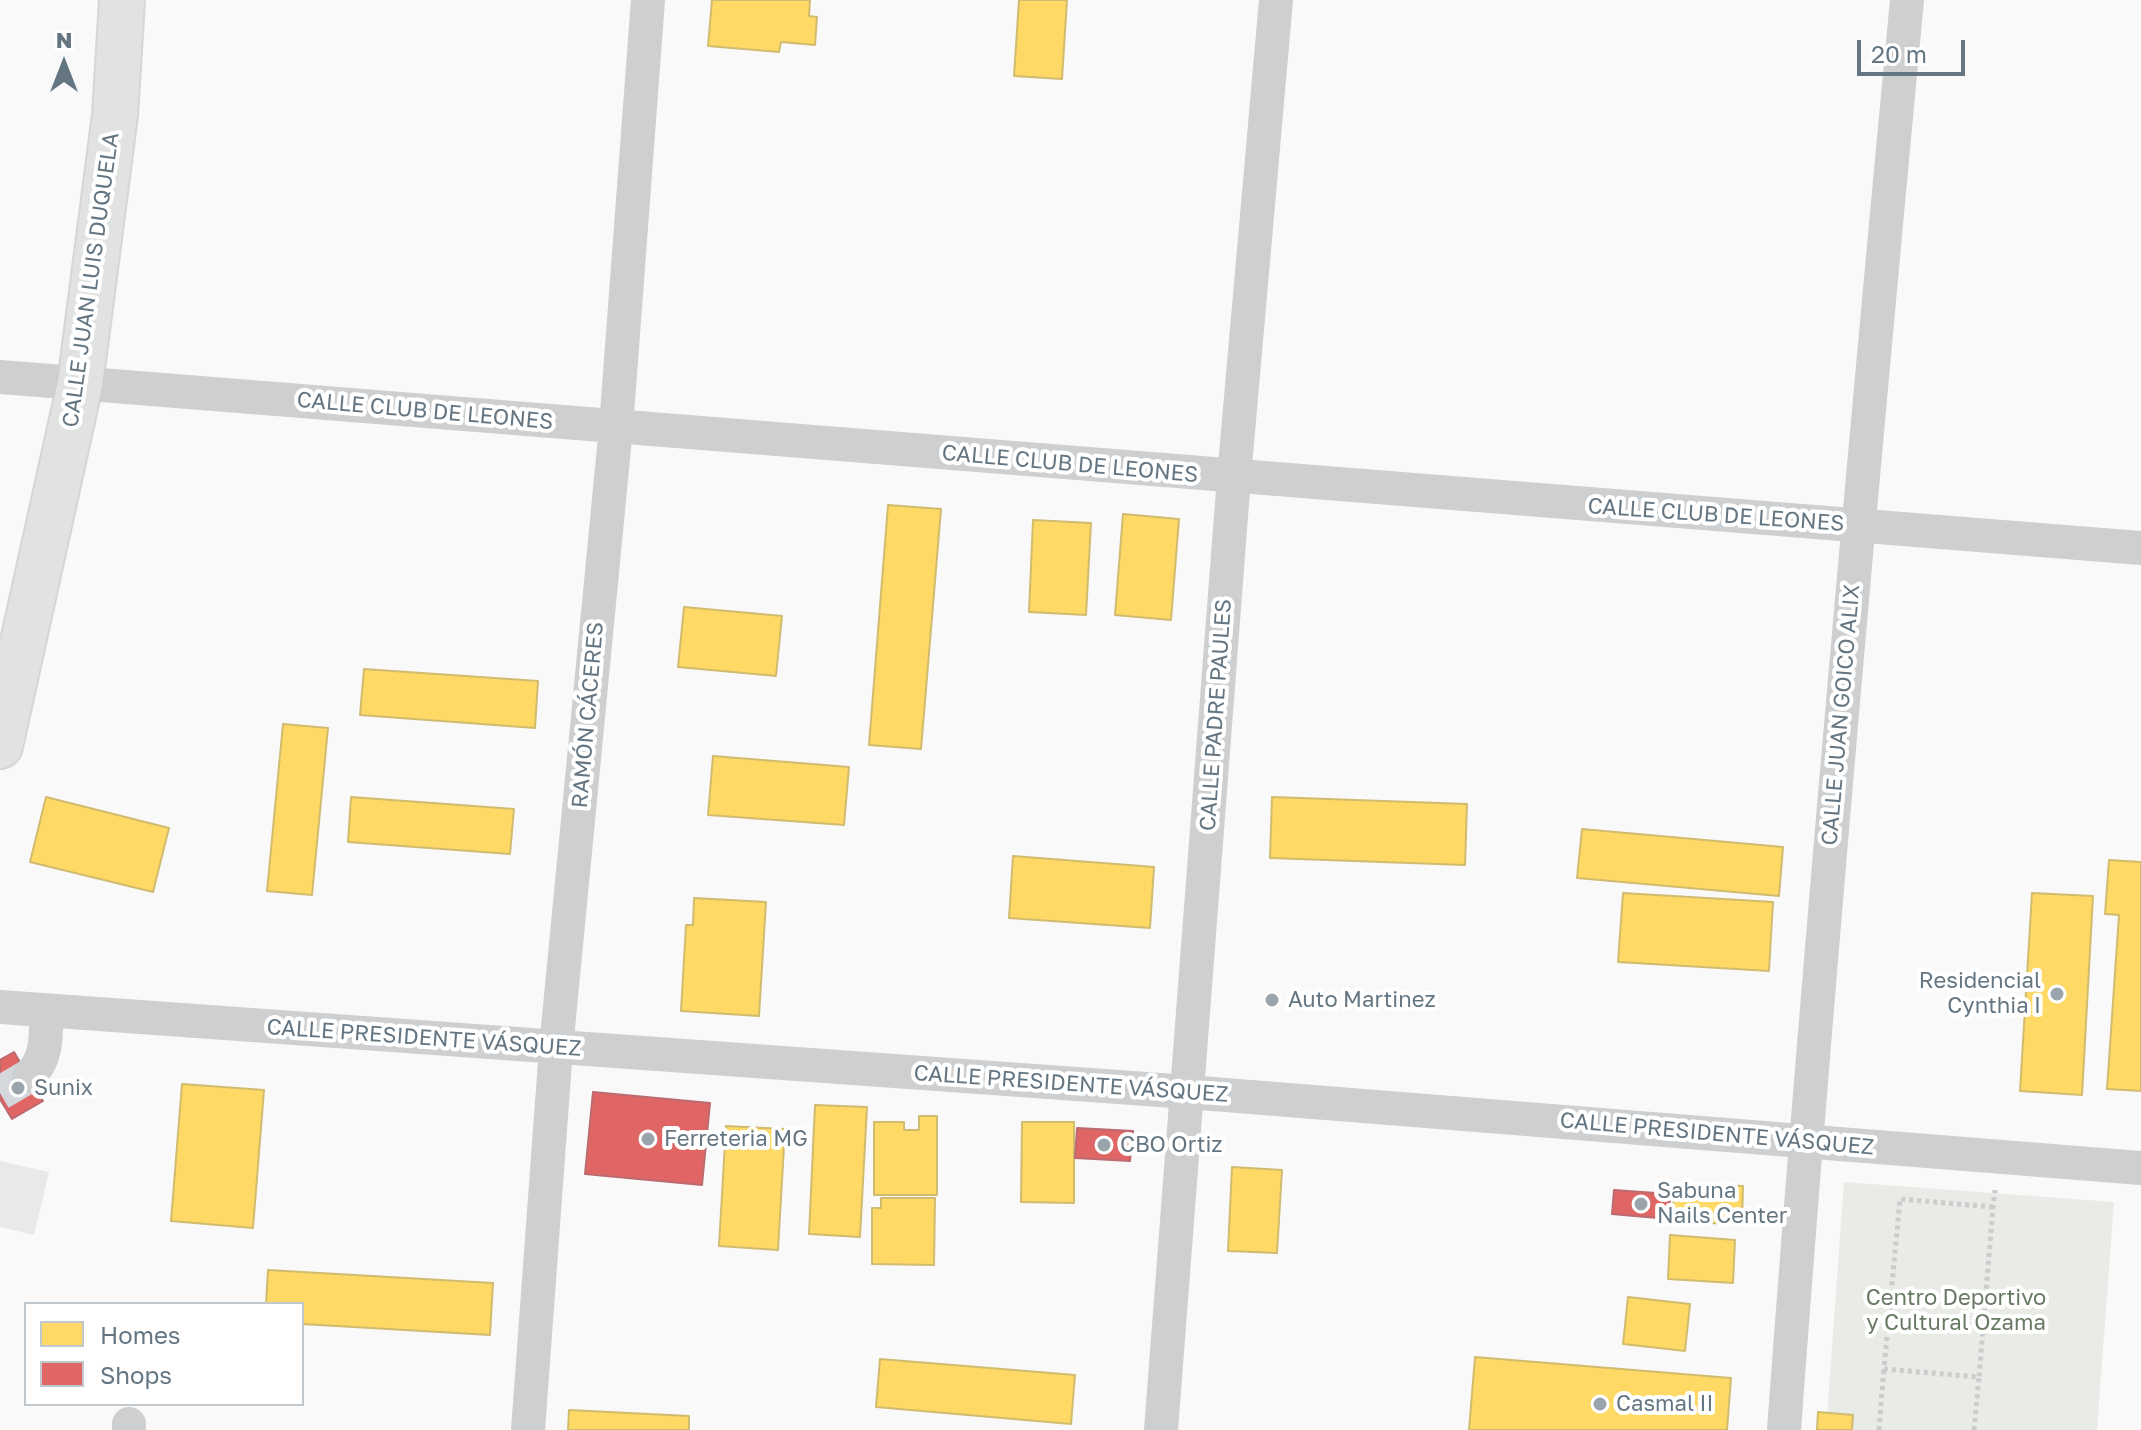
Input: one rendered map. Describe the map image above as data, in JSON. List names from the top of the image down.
{
  "streets": {
    "main road": ["CALLE JUAN LUIS DUQUELA"],
    "street": [
      "CALLE CLUB DE LEONES",
      "RAMÓN CÁCERES",
      "CALLE PADRE PAULES",
      "CALLE JUAN GOICO ALIX",
      "CALLE PRESIDENTE VÁSQUEZ"
    ]
  },
  "crossings": [
    ["CALLE JUAN LUIS DUQUELA", "CALLE CLUB DE LEONES"],
    ["CALLE CLUB DE LEONES", "RAMÓN CÁCERES"],
    ["CALLE CLUB DE LEONES", "CALLE PADRE PAULES"],
    ["CALLE CLUB DE LEONES", "CALLE JUAN GOICO ALIX"],
    ["RAMÓN CÁCERES", "CALLE PRESIDENTE VÁSQUEZ"],
    ["CALLE PADRE PAULES", "CALLE PRESIDENTE VÁSQUEZ"],
    ["CALLE JUAN GOICO ALIX", "CALLE PRESIDENTE VÁSQUEZ"]
  ],
  "parks": ["Centro Deportivo y Cultural Ozama"],
  "places": [
    "Residencial Cynthia I",
    "Auto Martinez",
    "Sunix",
    "Ferreteria MG",
    "CBO Ortiz",
    "Sabuna Nails Center",
    "Casmal II"
  ],
  "legend": ["Homes", "Shops"],
  "scale_bar": "20 m",
  "north": "top"
}
